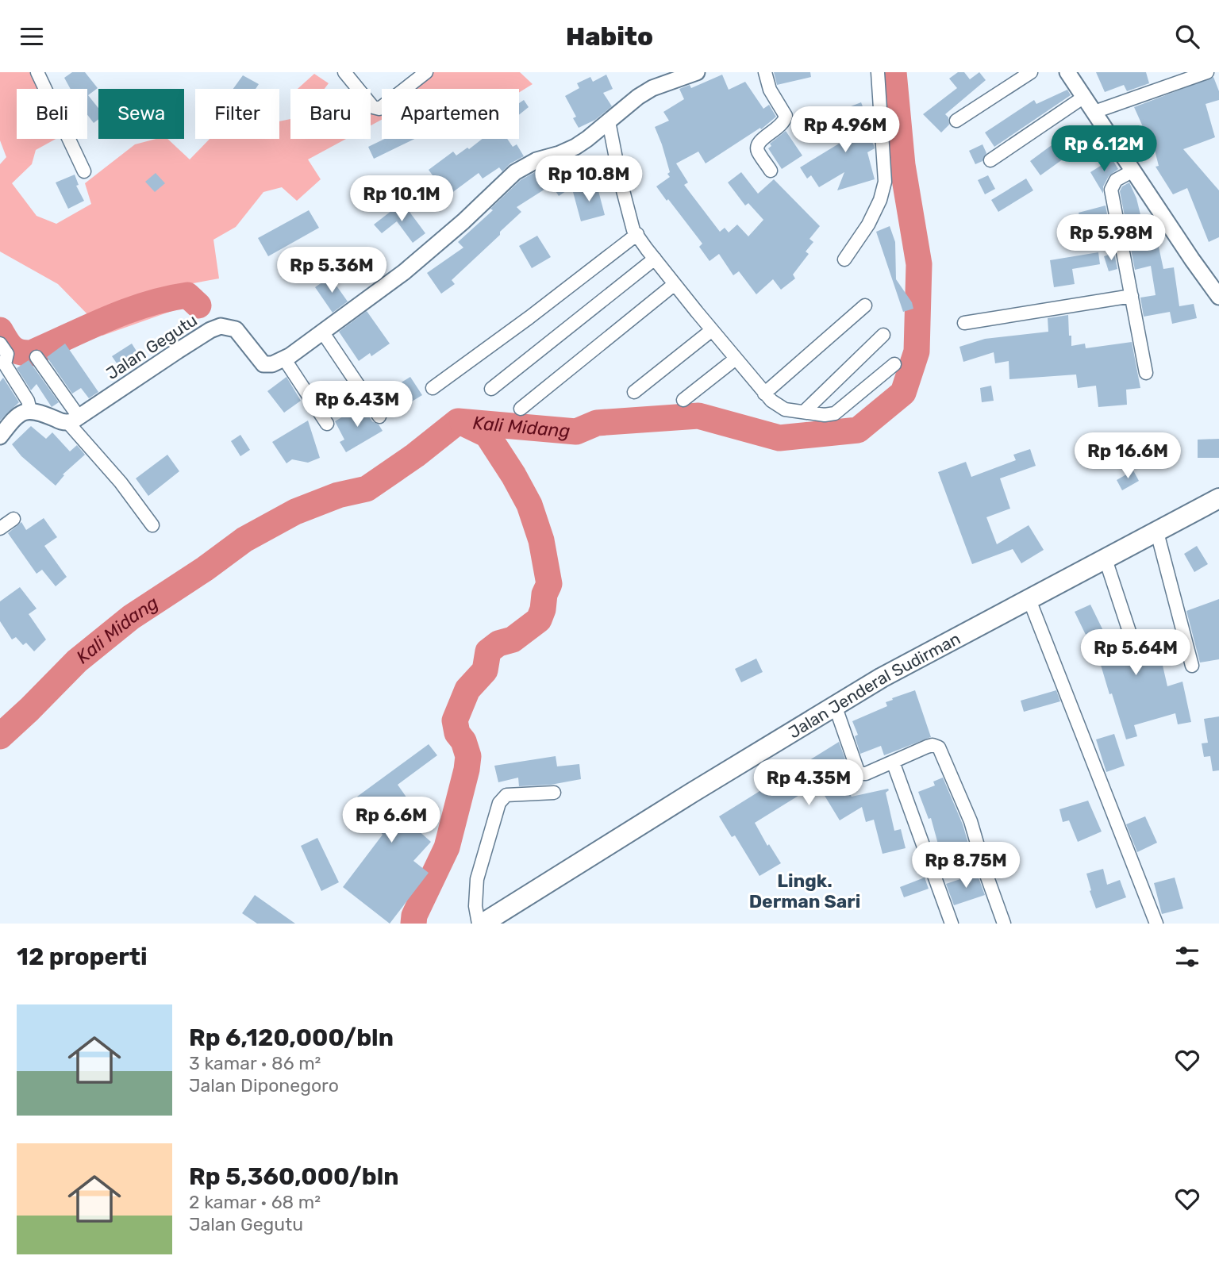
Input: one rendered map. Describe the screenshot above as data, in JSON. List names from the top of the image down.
{
  "streets": {
    "highway": ["Jalan Jenderal Sudirman"],
    "street": ["Jalan Gegutu"]
  },
  "districts": ["Lingk. Derman Sari"],
  "water": ["Kali Midang"],
  "page": {
    "header": "Habito",
    "chip": [
      "Beli",
      "Sewa",
      "Filter",
      "Baru",
      "Apartemen"
    ],
    "price": [
      "Rp 4.96M",
      "Rp 6.12M",
      "Rp 10.8M",
      "Rp 10.1M",
      "Rp 5.98M",
      "Rp 5.36M",
      "Rp 6.43M",
      "Rp 16.6M",
      "Rp 5.64M",
      "Rp 4.35M",
      "Rp 6.6M",
      "Rp 8.75M"
    ],
    "heading": "12 properti",
    "list": [
      {
        "name": "Rp 6,120,000/bln",
        "note": "3 kamar · 86 m² · Jalan Diponegoro"
      },
      {
        "name": "Rp 5,360,000/bln",
        "note": "2 kamar · 68 m² · Jalan Gegutu"
      }
    ]
  }
}
